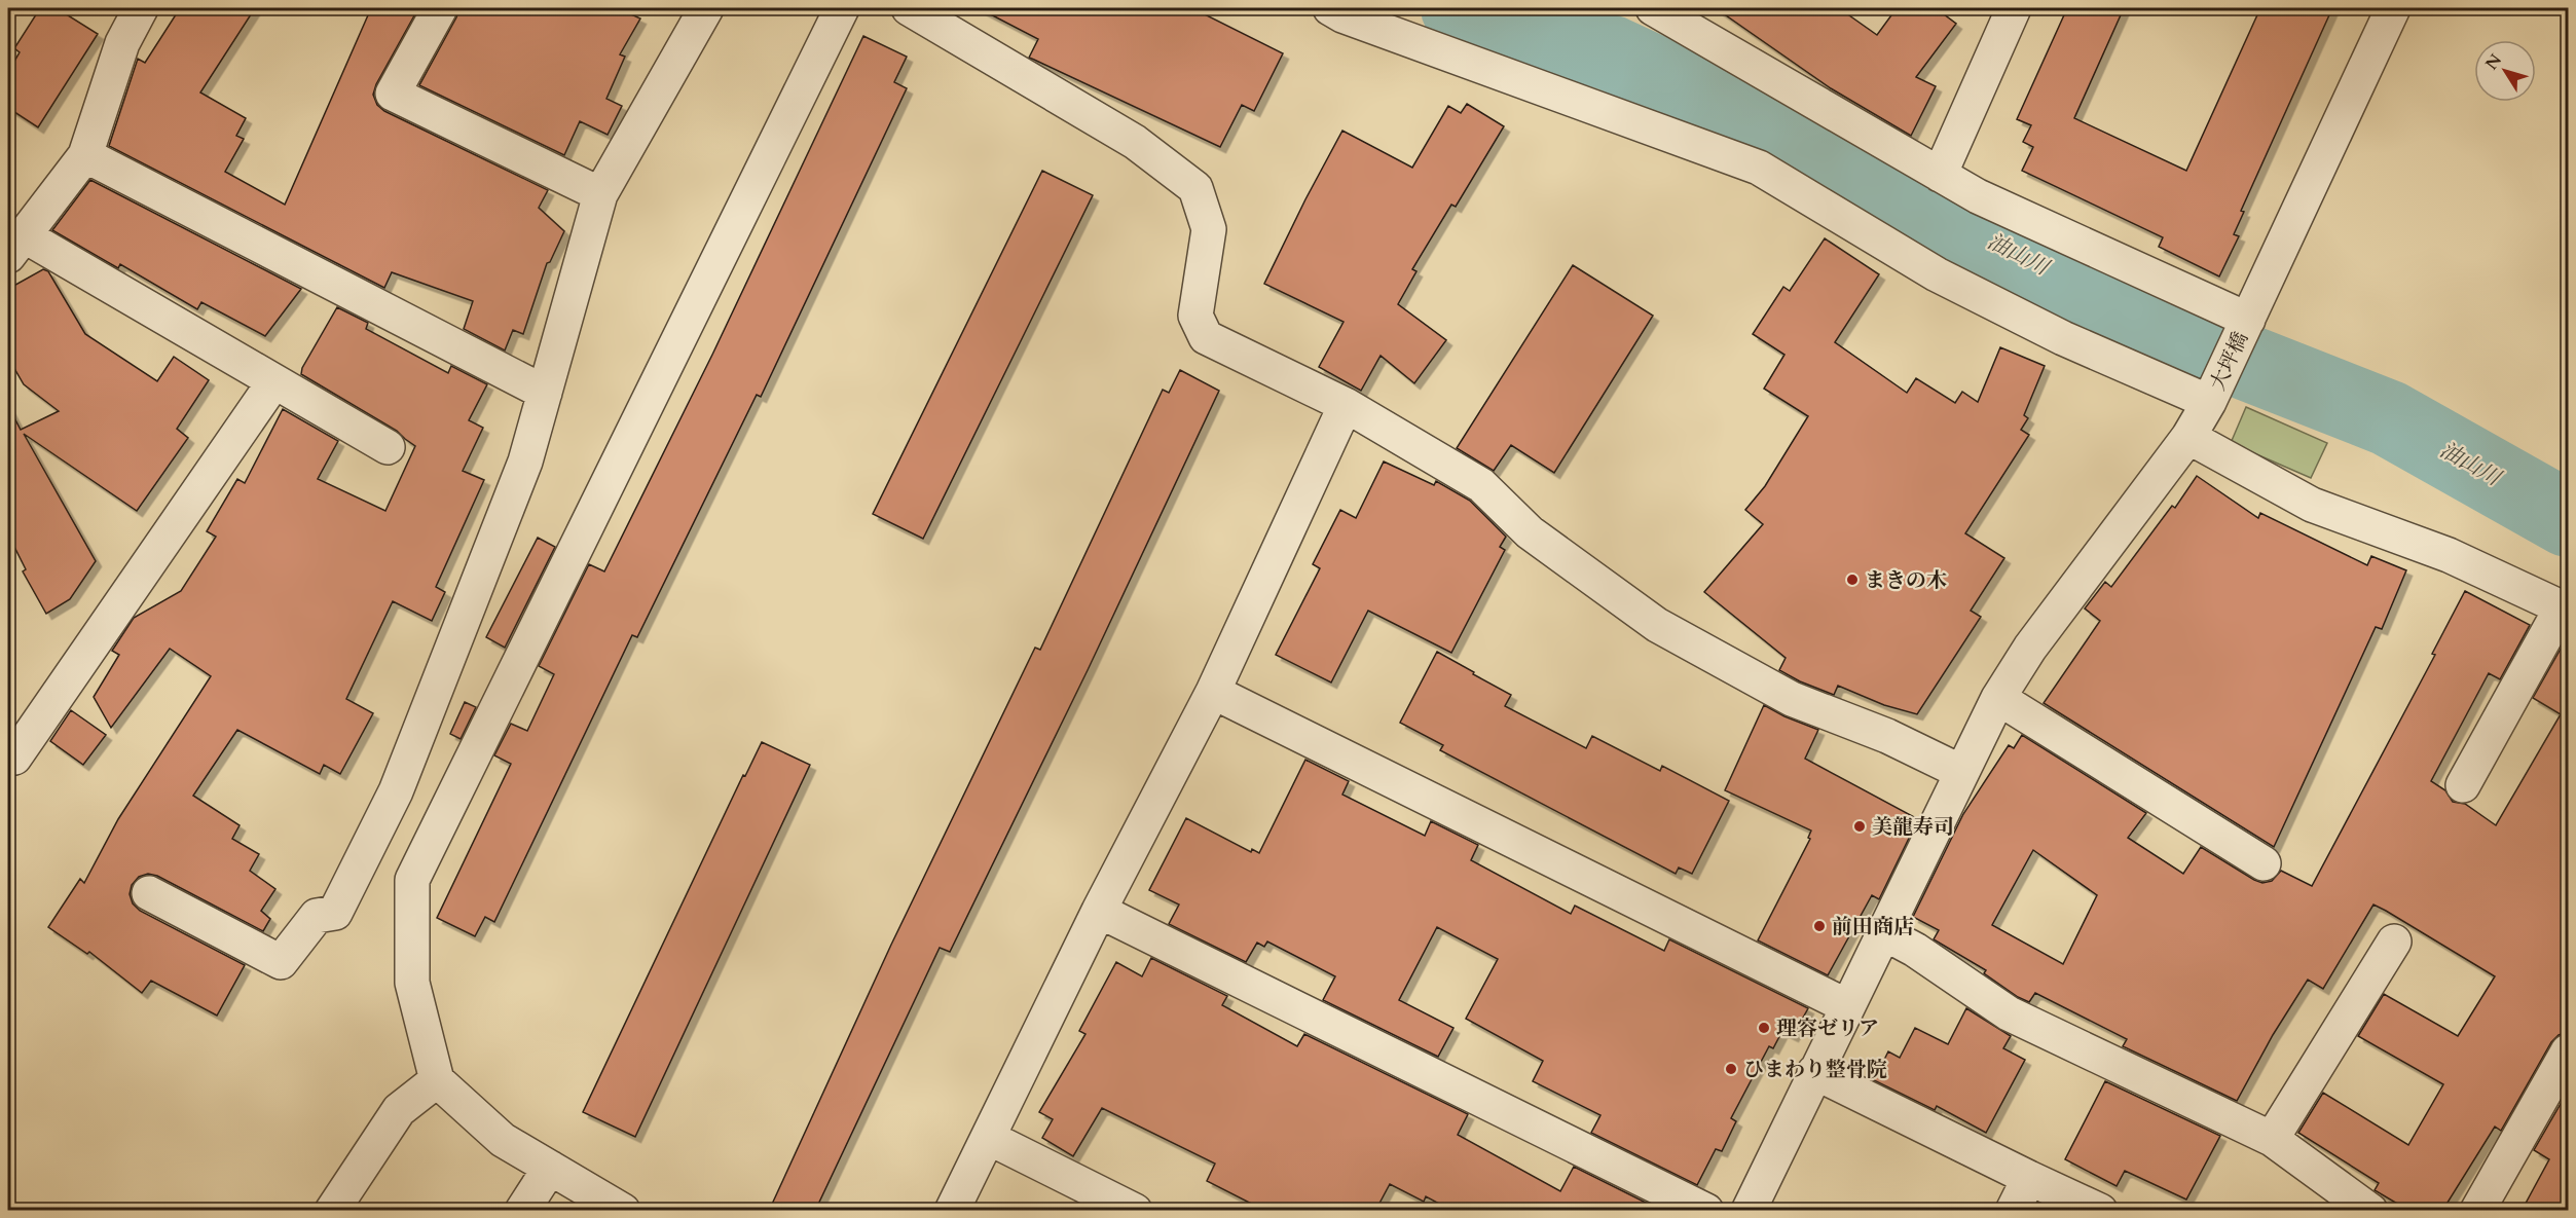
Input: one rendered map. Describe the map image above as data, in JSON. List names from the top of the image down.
{
  "streets": {
    "street": ["大坪橋"]
  },
  "water": ["油山川"],
  "places": [
    "まきの木",
    "美龍寿司",
    "前田商店",
    "理容ゼリア",
    "ひまわり整骨院"
  ],
  "north": "top left"
}
